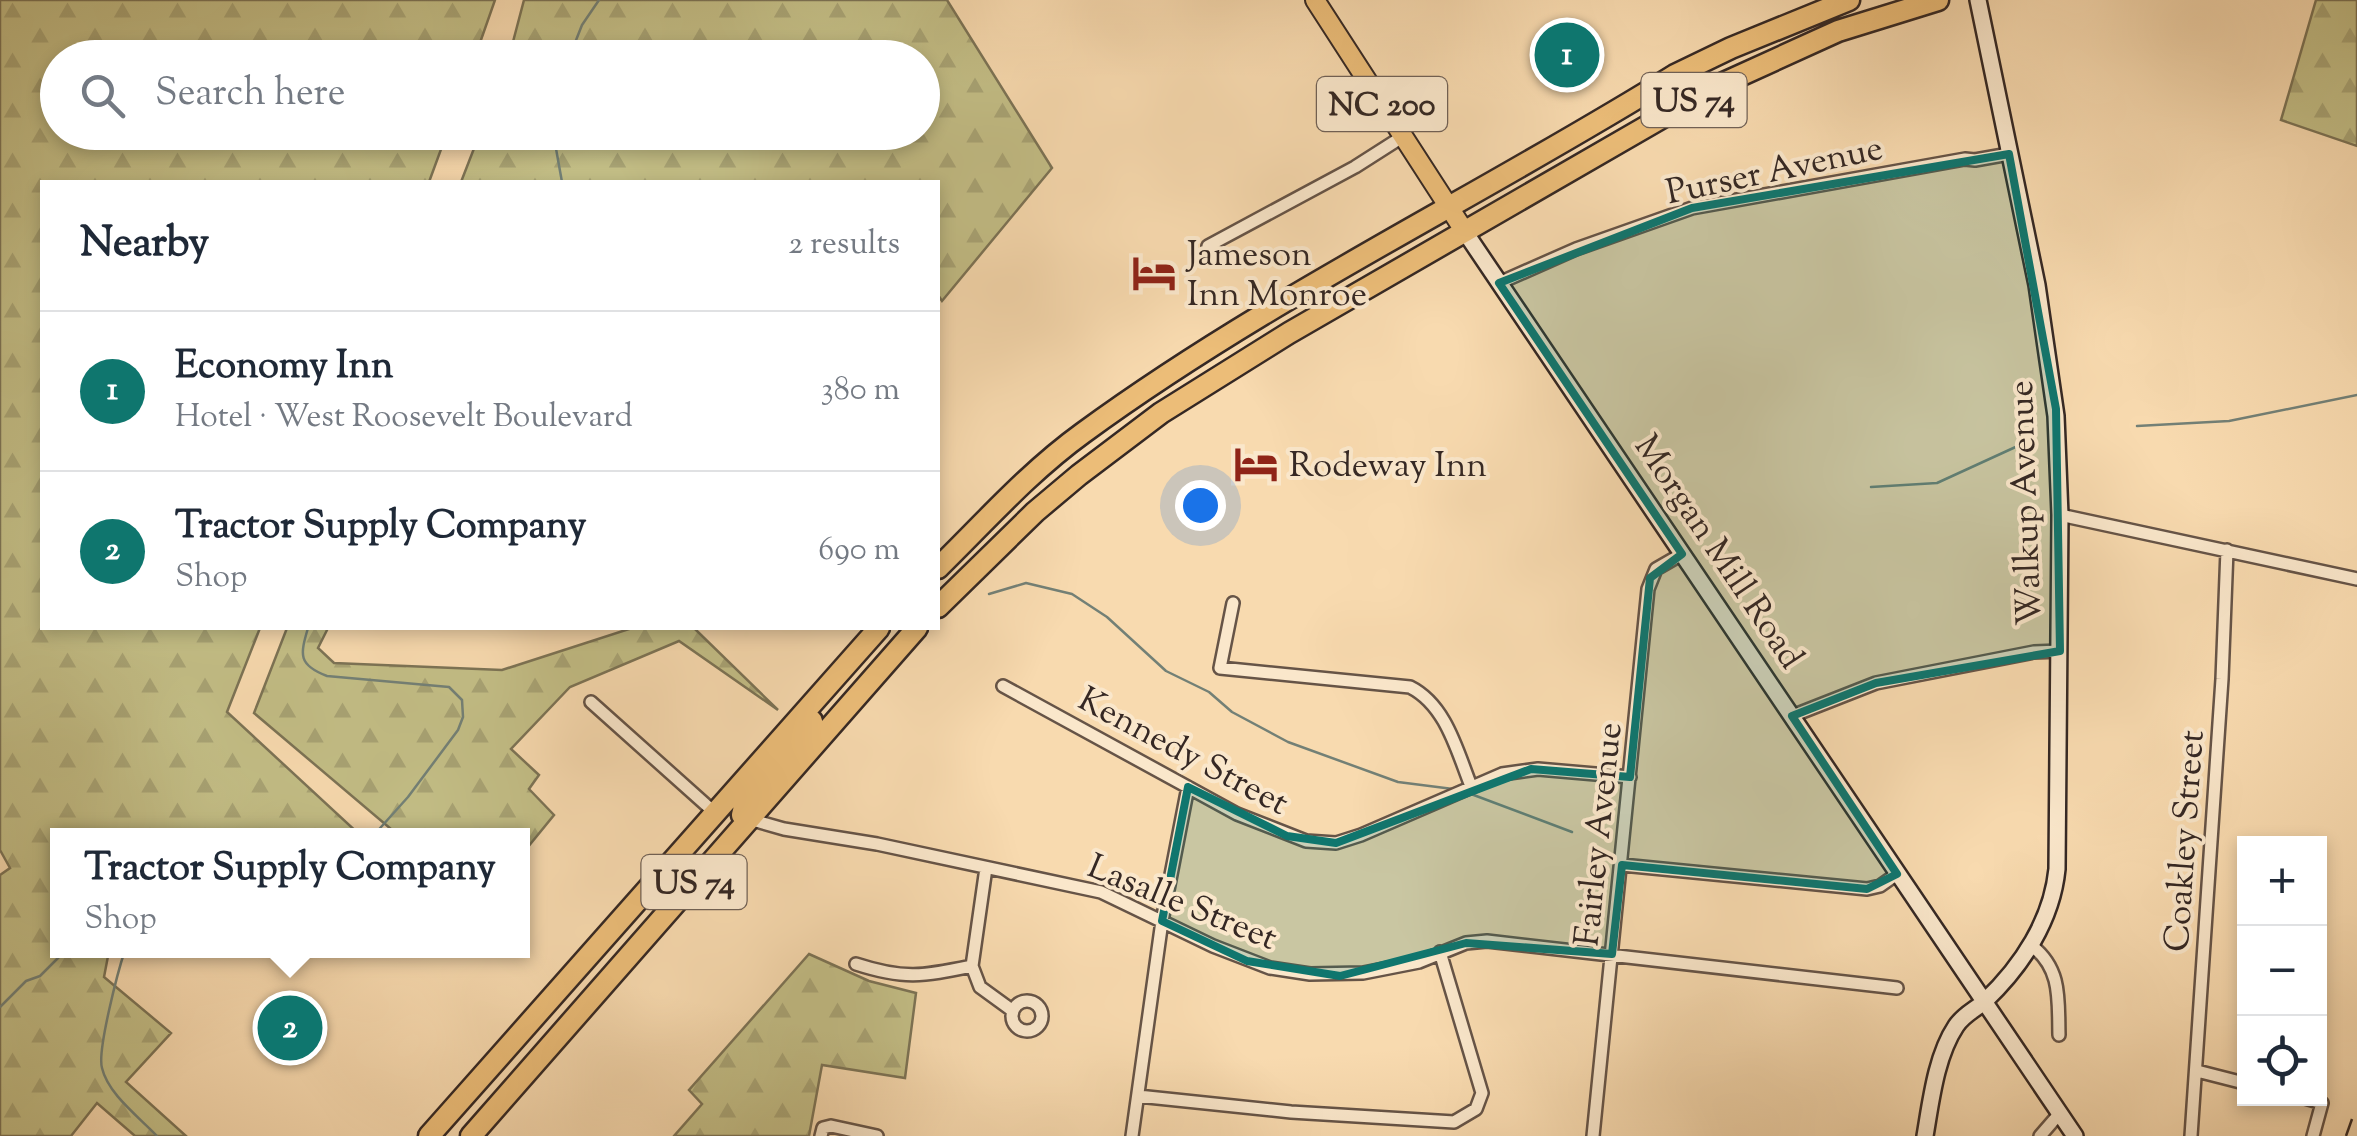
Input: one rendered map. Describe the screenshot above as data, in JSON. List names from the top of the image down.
{
  "streets": {
    "highway": ["US 74"],
    "main road": ["NC 200", "Morgan Mill Road"],
    "street": [
      "Purser Avenue",
      "Walkup Avenue",
      "Kennedy Street",
      "Fairley Avenue",
      "Coakley Street",
      "Lasalle Street"
    ]
  },
  "crossings": [
    ["US 74", "Morgan Mill Road"],
    ["US 74", "Lasalle Street"],
    ["Purser Avenue", "Walkup Avenue"],
    ["Purser Avenue", "Morgan Mill Road"],
    ["Walkup Avenue", "Morgan Mill Road"],
    ["Morgan Mill Road", "Fairley Avenue"],
    ["Kennedy Street", "Fairley Avenue"],
    ["Fairley Avenue", "Lasalle Street"]
  ],
  "places": {
    "hotel": ["Jameson Inn Monroe", "Rodeway Inn"]
  },
  "page": {
    "pins": ["1", "2"],
    "search": "Search here",
    "heading": ["Nearby", "2 results"],
    "list": [
      {
        "mark": "1",
        "name": "Economy Inn",
        "note": "Hotel · West Roosevelt Boulevard",
        "value": "380 m"
      },
      {
        "mark": "2",
        "name": "Tractor Supply Company",
        "note": "Shop",
        "value": "690 m"
      }
    ],
    "popup": ["Tractor Supply Company", "Shop"],
    "map_buttons": ["+", "−"]
  }
}
